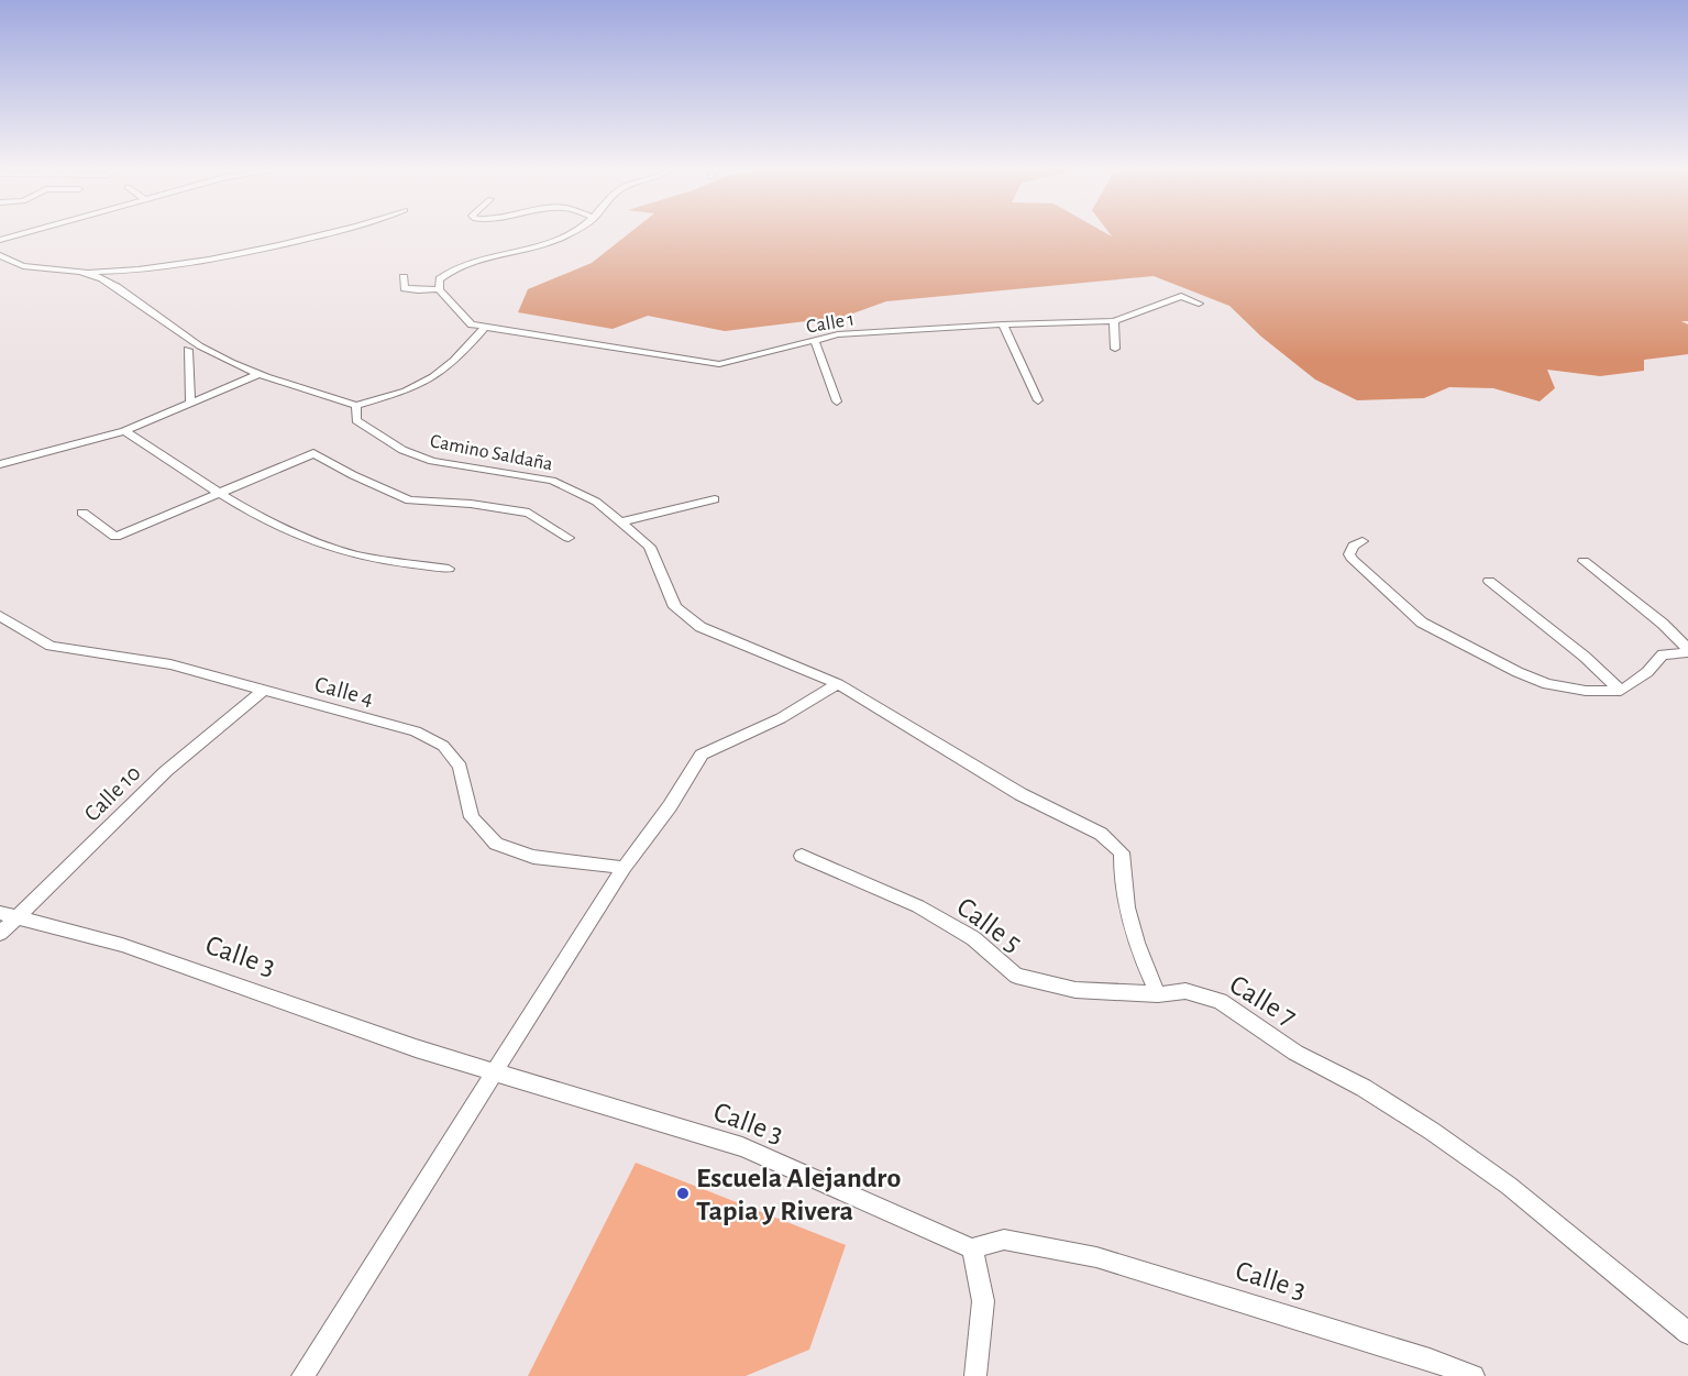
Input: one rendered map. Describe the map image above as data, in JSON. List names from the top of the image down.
{
  "streets": {
    "street": [
      "Calle 1",
      "Camino Saldaña",
      "Calle 4",
      "Calle 10",
      "Calle 5",
      "Calle 3",
      "Calle 7"
    ]
  },
  "crossings": [
    ["Calle 4", "Calle 10"],
    ["Calle 10", "Calle 3"],
    ["Calle 5", "Calle 7"]
  ],
  "places": ["Escuela Alejandro Tapia y Rivera"]
}
